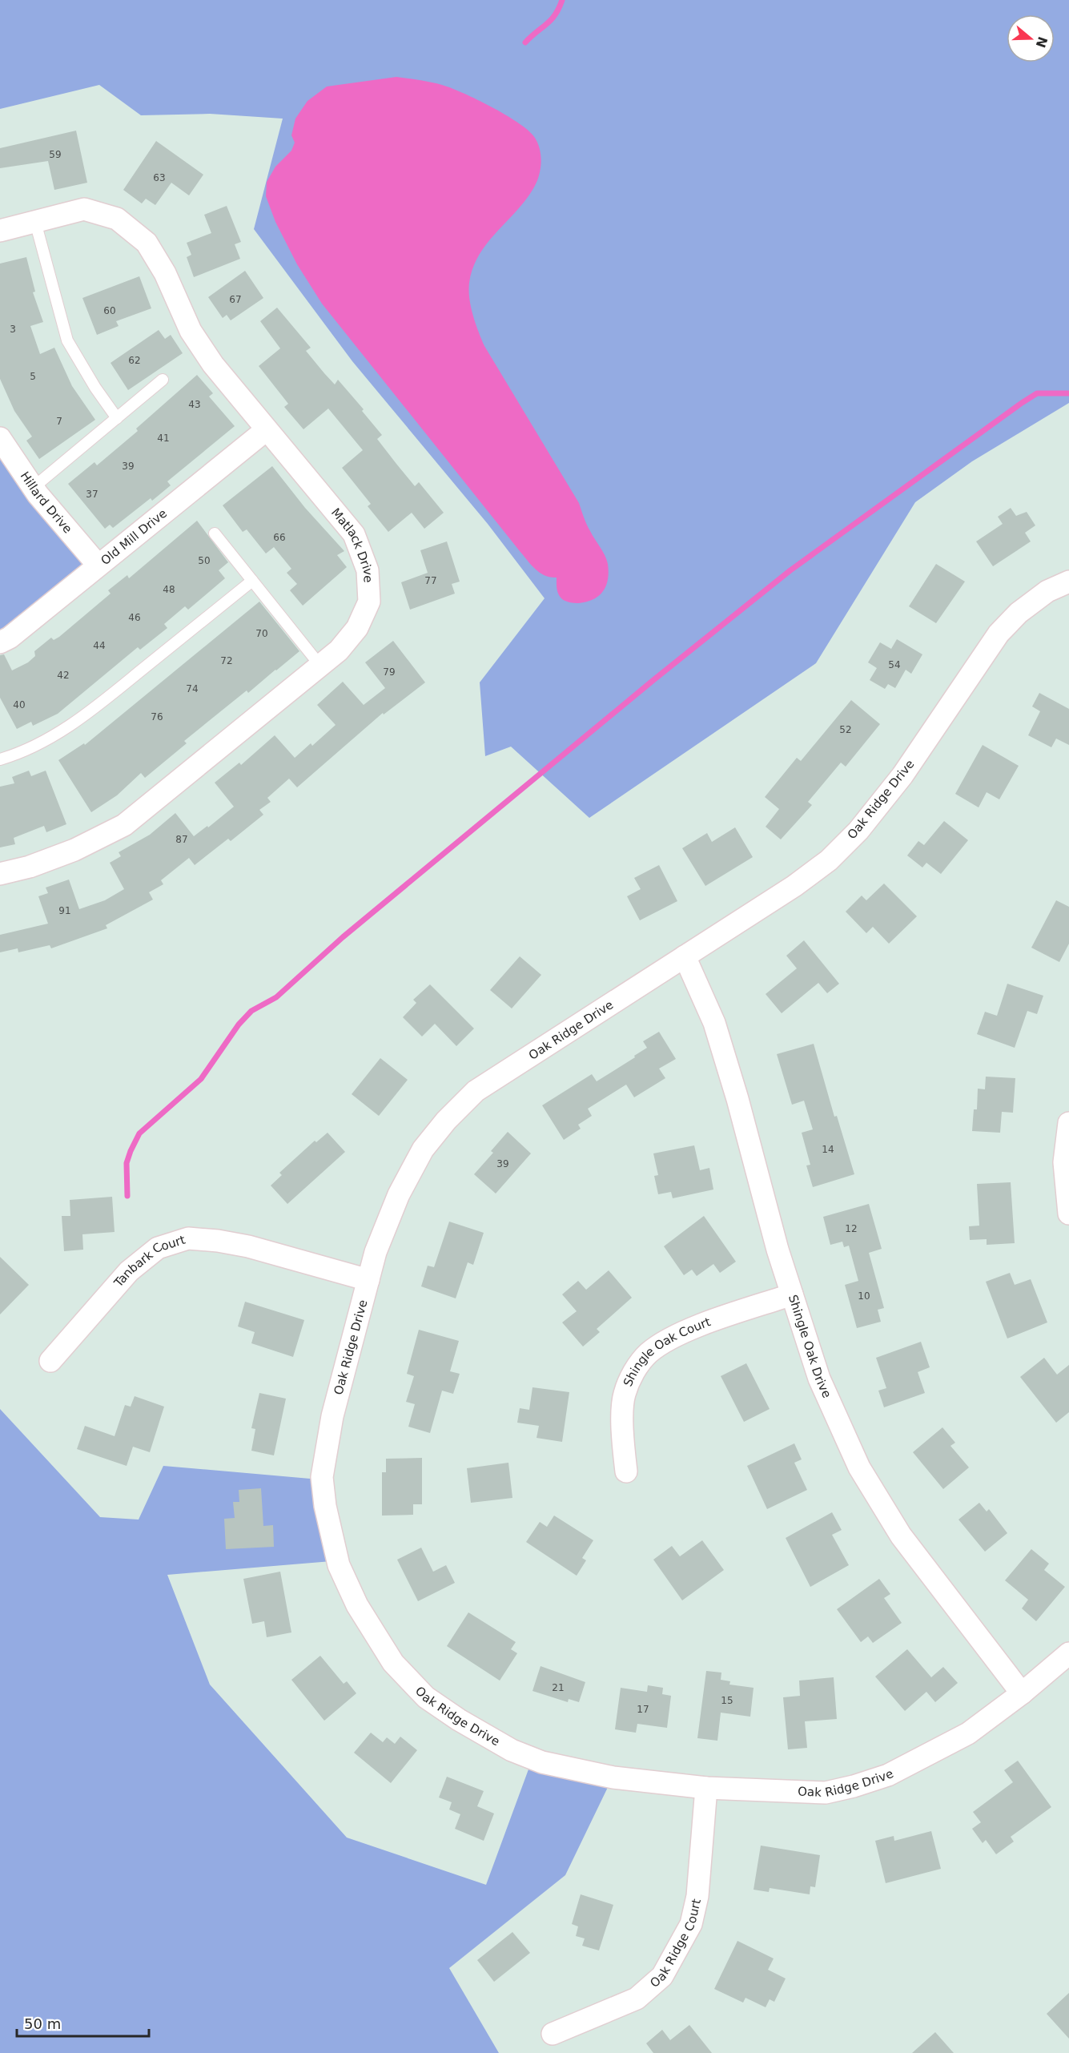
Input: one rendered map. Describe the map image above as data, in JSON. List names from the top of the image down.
{
  "streets": {
    "street": [
      "Hillard Drive",
      "Old Mill Drive",
      "Matlack Drive",
      "Oak Ridge Drive",
      "Tanbark Court",
      "Shingle Oak Drive",
      "Shingle Oak Court",
      "Oak Ridge Court"
    ]
  },
  "crossings": [
    ["Hillard Drive", "Old Mill Drive"],
    ["Old Mill Drive", "Matlack Drive"],
    ["Oak Ridge Drive", "Tanbark Court"],
    ["Oak Ridge Drive", "Shingle Oak Drive"],
    ["Oak Ridge Drive", "Oak Ridge Court"],
    ["Shingle Oak Drive", "Shingle Oak Court"]
  ],
  "house_numbers": [
    "59",
    "63",
    "67",
    "60",
    "3",
    "62",
    "5",
    "43",
    "7",
    "41",
    "39",
    "37",
    "66",
    "50",
    "77",
    "48",
    "46",
    "70",
    "44",
    "72",
    "54",
    "79",
    "42",
    "74",
    "40",
    "76",
    "52",
    "87",
    "91",
    "14",
    "39",
    "12",
    "10",
    "21",
    "15",
    "17"
  ],
  "scale_bar": "50 m",
  "north": "right"
}
